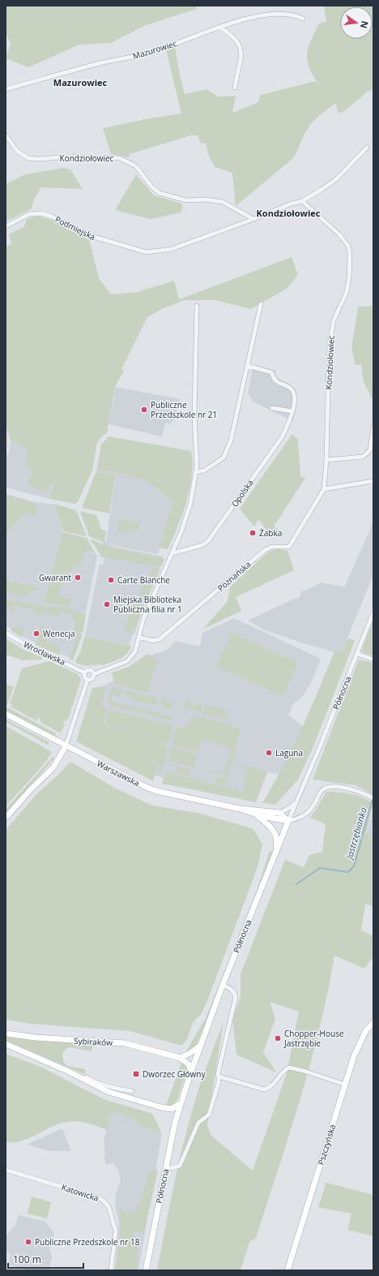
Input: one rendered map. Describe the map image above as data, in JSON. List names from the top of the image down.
{
  "streets": {
    "street": [
      "Mazurowiec",
      "Kondziołowiec",
      "Podmiejska",
      "Opolska",
      "Poznańska",
      "Wrocławska",
      "Północna",
      "Warszawska",
      "Sybiraków",
      "Pszczyńska",
      "Katowicka"
    ]
  },
  "crossings": [
    ["Kondziołowiec", "Podmiejska"],
    ["Kondziołowiec", "Poznańska"],
    ["Północna", "Warszawska"]
  ],
  "districts": ["Mazurowiec", "Kondziołowiec"],
  "water": ["Jastrzębianka"],
  "places": {
    "other": [
      "Publiczne Przedszkole nr 21",
      "Żabka",
      "Gwarant",
      "Carte Blanche",
      "Miejska Biblioteka Publiczna filia nr 1",
      "Wenecja",
      "Laguna",
      "Chopper-House Jastrzębie",
      "Publiczne Przedszkole nr 18"
    ],
    "transit": ["Dworzec Główny"]
  },
  "scale_bar": "100 m",
  "north": "right"
}
